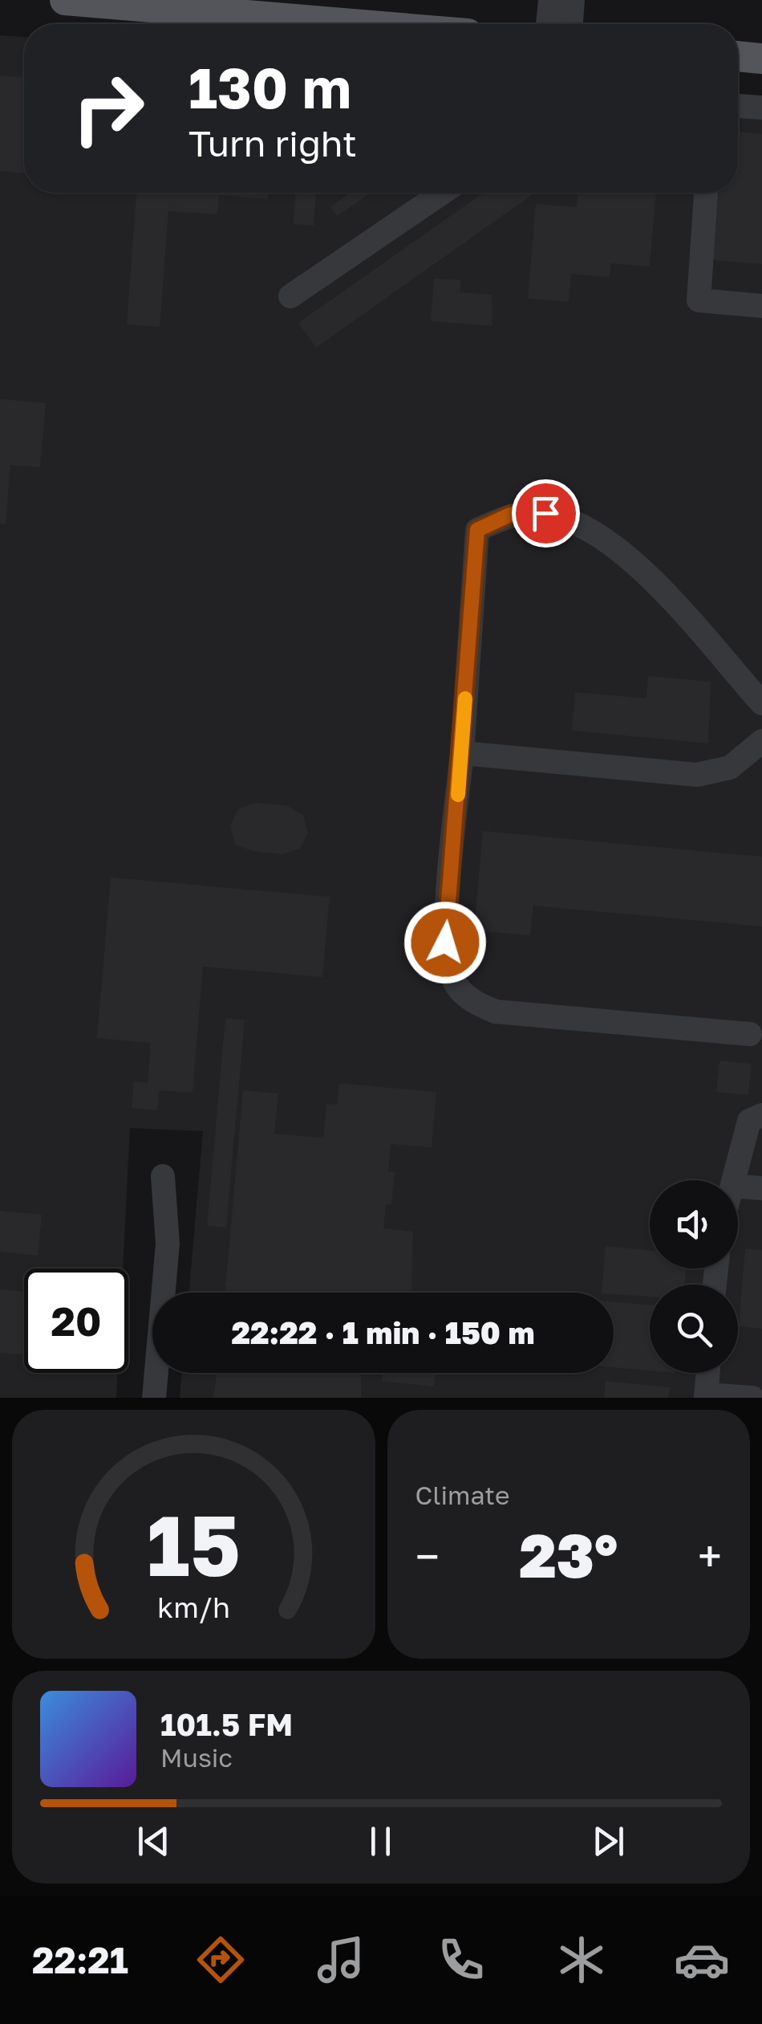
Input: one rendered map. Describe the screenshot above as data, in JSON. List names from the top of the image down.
{
  "page": {
    "turn": ["130 m", "Turn right"],
    "limit": "20",
    "trip": "22:22 · 1 min · 150 m",
    "tile": "Climate",
    "heat": ["−", "23°", "+"],
    "song": ["101.5 FM", "Music"],
    "tabs": "22:21",
    "gauge": ["15", "km/h"]
  }
}
